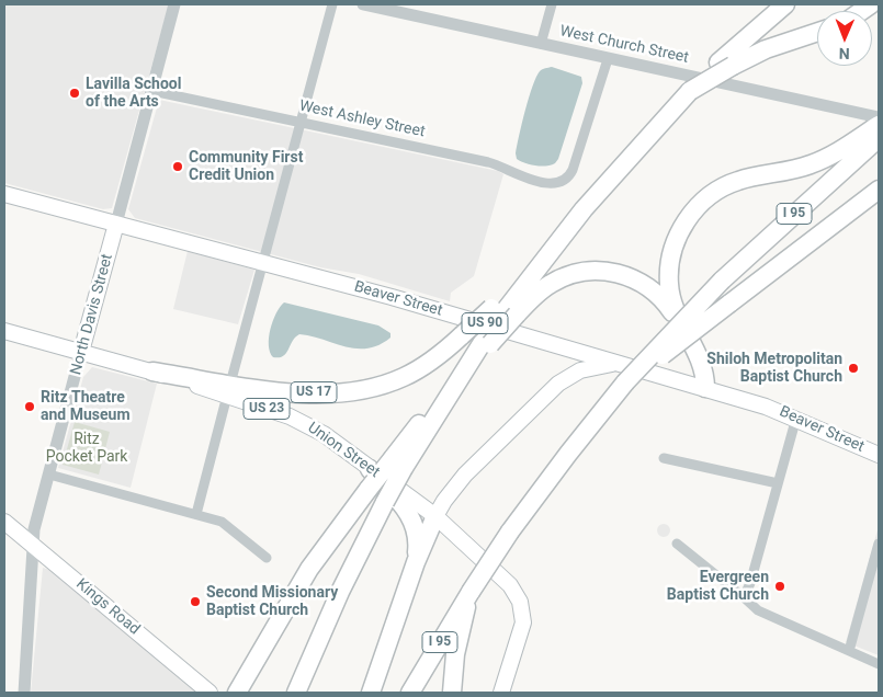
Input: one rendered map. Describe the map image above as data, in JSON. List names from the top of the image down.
{
  "streets": {
    "highway": ["I 95", "US 17"],
    "main road": [
      "Beaver Street",
      "North Davis Street",
      "US 90",
      "US 23",
      "Union Street",
      "Kings Road"
    ],
    "street": ["West Church Street", "West Ashley Street"]
  },
  "crossings": [
    ["West Church Street", "West Ashley Street"],
    ["West Ashley Street", "North Davis Street"],
    ["I 95", "Beaver Street"],
    ["Beaver Street", "North Davis Street"],
    ["North Davis Street", "US 17"],
    ["North Davis Street", "Kings Road"],
    ["US 17", "Union Street"]
  ],
  "parks": ["Ritz Pocket Park"],
  "places": [
    "Lavilla School of the Arts",
    "Community First Credit Union",
    "Shiloh Metropolitan Baptist Church",
    "Ritz Theatre and Museum",
    "Evergreen Baptist Church",
    "Second Missionary Baptist Church"
  ],
  "north": "bottom"
}
